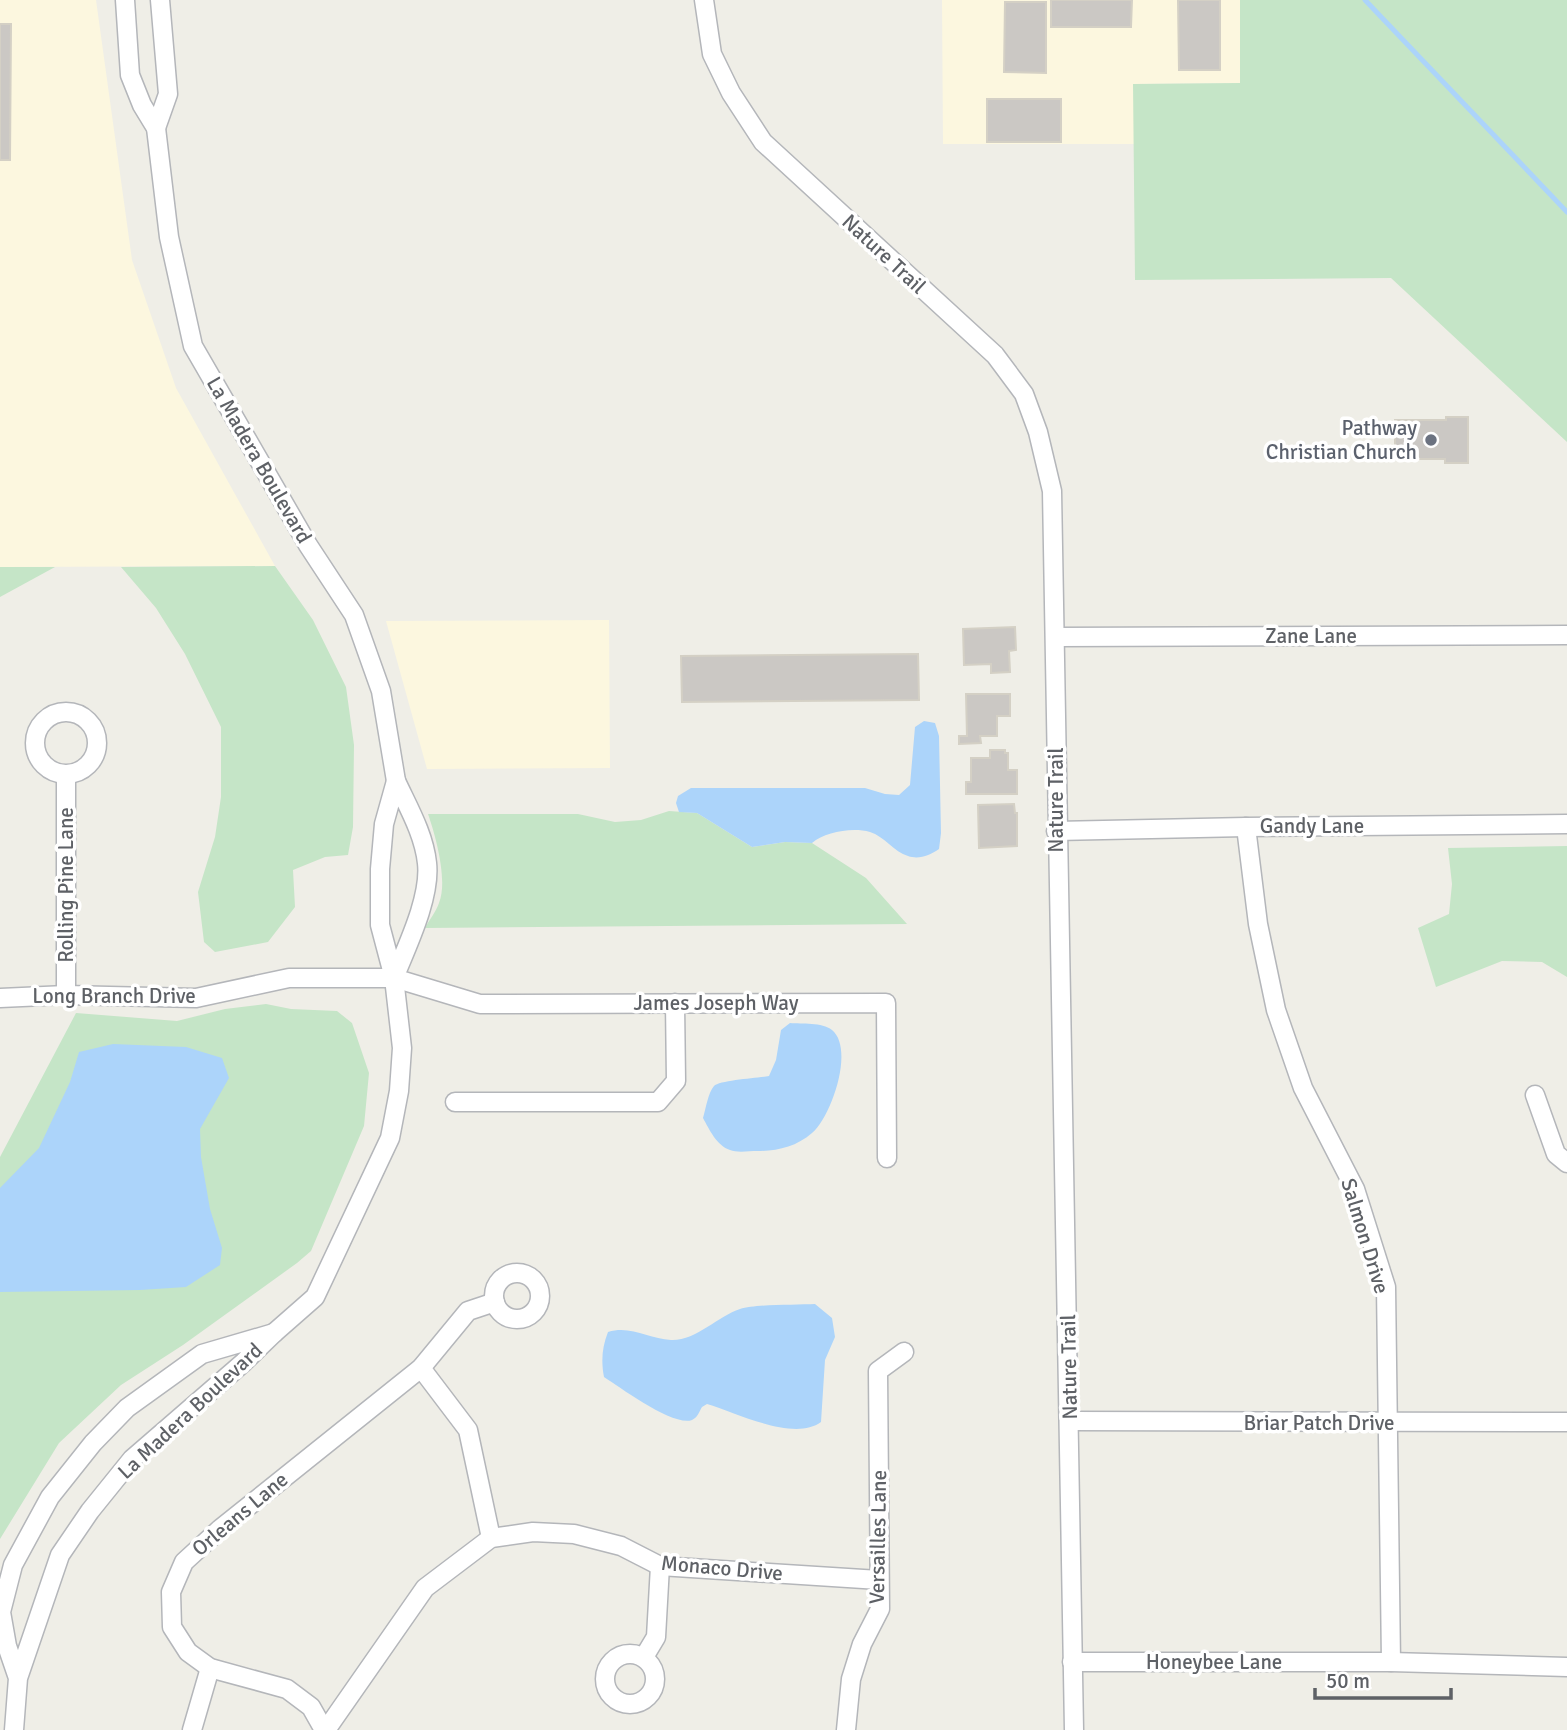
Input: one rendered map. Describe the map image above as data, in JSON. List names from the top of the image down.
{
  "streets": {
    "street": [
      "Nature Trail",
      "La Madera Boulevard",
      "Zane Lane",
      "Gandy Lane",
      "Rolling Pine Lane",
      "Long Branch Drive",
      "James Joseph Way",
      "Salmon Drive",
      "Briar Patch Drive",
      "Orleans Lane",
      "Versailles Lane",
      "Monaco Drive",
      "Honeybee Lane"
    ]
  },
  "crossings": [
    ["Nature Trail", "Zane Lane"],
    ["Nature Trail", "Gandy Lane"],
    ["Nature Trail", "Briar Patch Drive"],
    ["Nature Trail", "Honeybee Lane"],
    ["La Madera Boulevard", "Long Branch Drive"],
    ["La Madera Boulevard", "James Joseph Way"],
    ["Gandy Lane", "Salmon Drive"],
    ["Rolling Pine Lane", "Long Branch Drive"],
    ["Long Branch Drive", "James Joseph Way"],
    ["Salmon Drive", "Briar Patch Drive"],
    ["Salmon Drive", "Honeybee Lane"],
    ["Orleans Lane", "Monaco Drive"],
    ["Versailles Lane", "Monaco Drive"]
  ],
  "places": ["Pathway Christian Church"],
  "scale_bar": "50 m"
}
